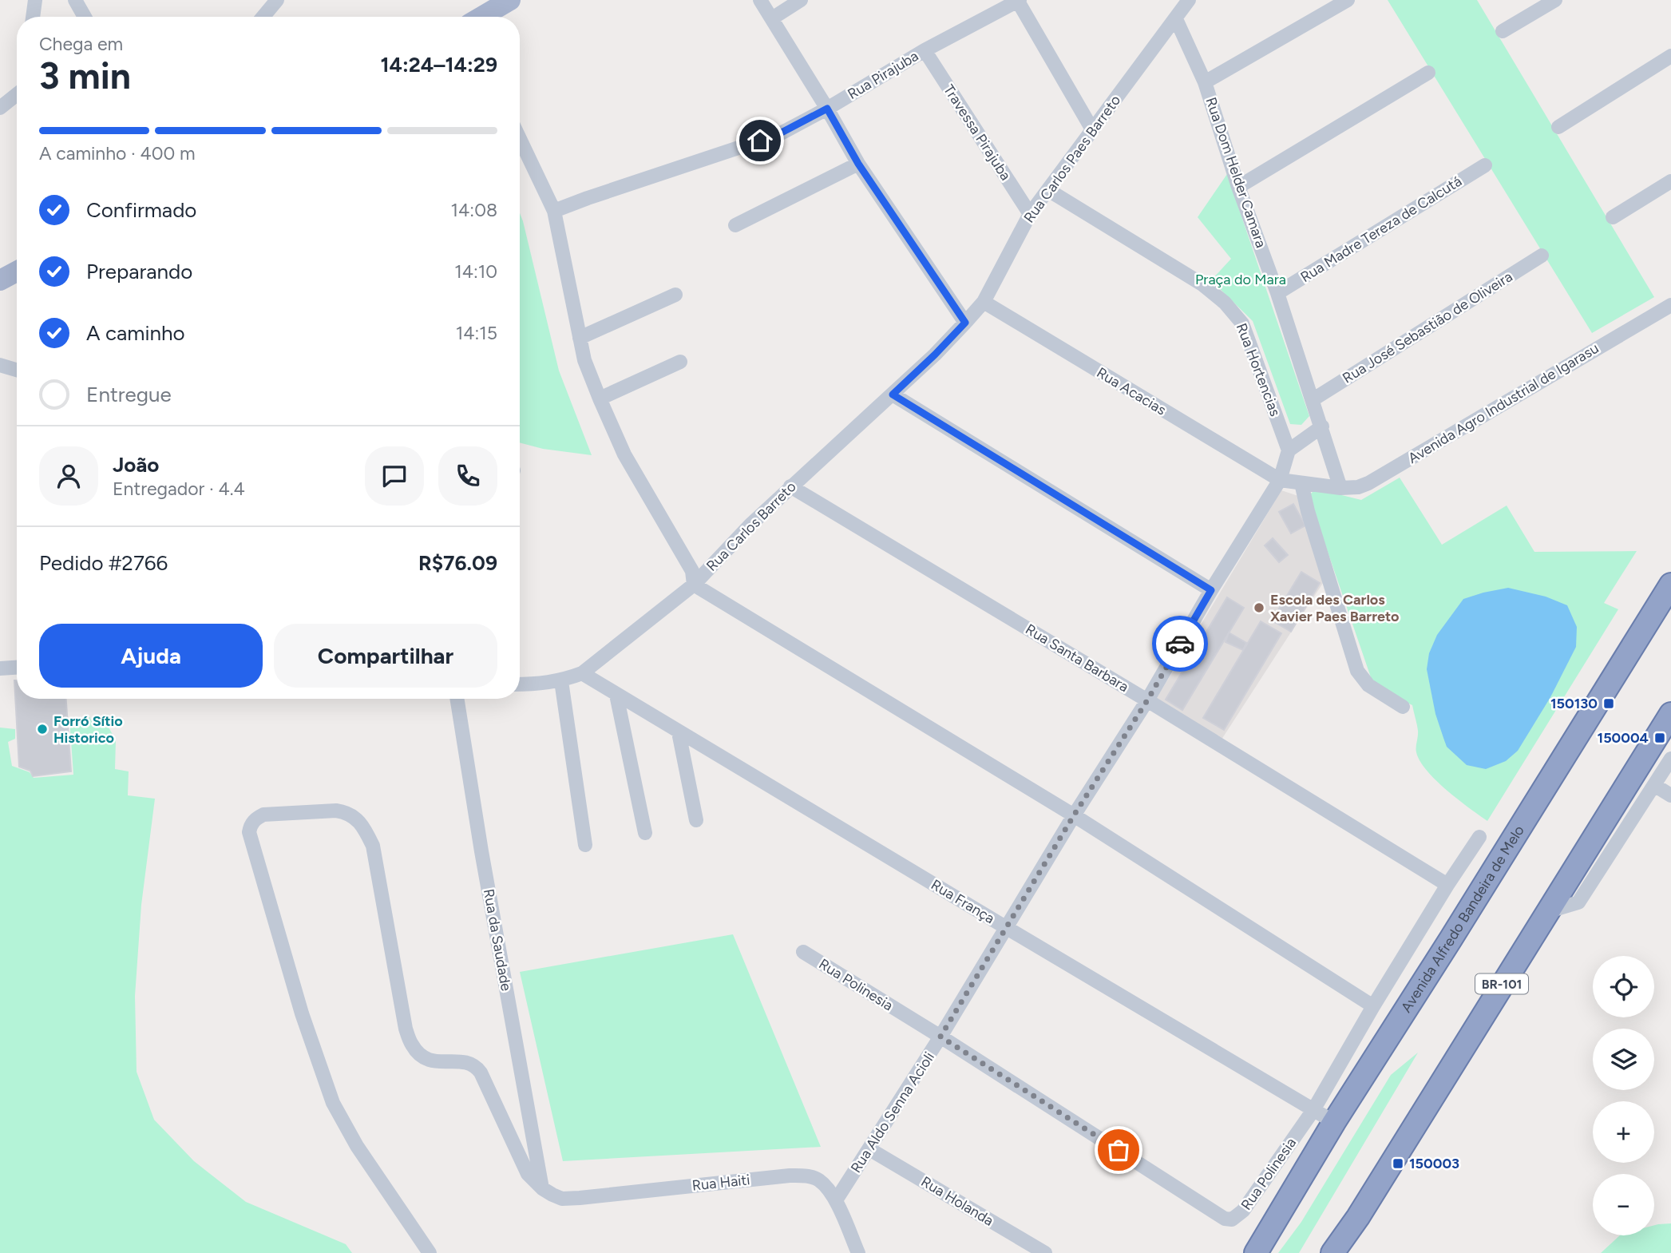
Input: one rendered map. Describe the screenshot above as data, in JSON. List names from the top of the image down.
{
  "streets": {
    "highway": ["Avenida Alfredo Bandeira de Melo", "BR-101"],
    "street": [
      "Rua Pirajuba",
      "Travessa Pirajuba",
      "Rua Carlos Paes Barreto",
      "Rua Dom Helder Camara",
      "Rua Madre Tereza de Calcutá",
      "Rua José Sebastião de Oliveira",
      "Rua Hortencias",
      "Rua Acacias",
      "Avenida Agro Industrial de Igarasu",
      "Rua Carlos Barreto",
      "Rua Santa Barbara",
      "Rua França",
      "Rua da Saudade",
      "Rua Polinesia",
      "Rua Aldo Senna Acioli",
      "Rua Haiti",
      "Rua Holanda"
    ]
  },
  "crossings": [
    ["Rua Pirajuba", "Travessa Pirajuba"],
    ["Travessa Pirajuba", "Rua Carlos Paes Barreto"],
    ["Rua Carlos Paes Barreto", "Rua Dom Helder Camara"],
    ["Rua Carlos Paes Barreto", "Rua Hortencias"],
    ["Rua Carlos Paes Barreto", "Rua Acacias"],
    ["Rua Carlos Paes Barreto", "Rua Carlos Barreto"],
    ["Rua Dom Helder Camara", "Rua Madre Tereza de Calcutá"],
    ["Rua Dom Helder Camara", "Rua José Sebastião de Oliveira"],
    ["Rua Dom Helder Camara", "Avenida Agro Industrial de Igarasu"],
    ["Rua Acacias", "Avenida Agro Industrial de Igarasu"],
    ["Rua Acacias", "Rua Aldo Senna Acioli"],
    ["Avenida Agro Industrial de Igarasu", "Rua Aldo Senna Acioli"],
    ["Rua Carlos Barreto", "Rua Santa Barbara"],
    ["Rua Carlos Barreto", "Rua França"],
    ["Rua Santa Barbara", "Rua Polinesia"],
    ["Rua Santa Barbara", "Rua Aldo Senna Acioli"],
    ["Rua França", "Avenida Alfredo Bandeira de Melo"],
    ["Rua França", "Rua Polinesia"],
    ["Rua França", "Rua Aldo Senna Acioli"],
    ["Rua da Saudade", "Rua Haiti"],
    ["Rua Polinesia", "Rua Aldo Senna Acioli"],
    ["Rua Aldo Senna Acioli", "Rua Haiti"],
    ["Rua Aldo Senna Acioli", "Rua Holanda"]
  ],
  "parks": ["Praça do Mara"],
  "places": {
    "other": ["Escola des Carlos Xavier Paes Barreto", "Forró Sítio Historico"],
    "transit": ["150130", "150004", "150003"]
  },
  "page": {
    "heading": ["3 min", "Chega em", "14:24–14:29"],
    "panel": [
      "João",
      "Entregador · 4.4",
      "Pedido #2766",
      "R$76.09"
    ],
    "bar": "A caminho · 400 m",
    "list": [
      ["Confirmado", "14:08"],
      ["Preparando", "14:10"],
      ["A caminho", "14:15"],
      "Entregue"
    ],
    "buttons": ["Ajuda", "Compartilhar"],
    "map_buttons": ["+", "−"]
  }
}
